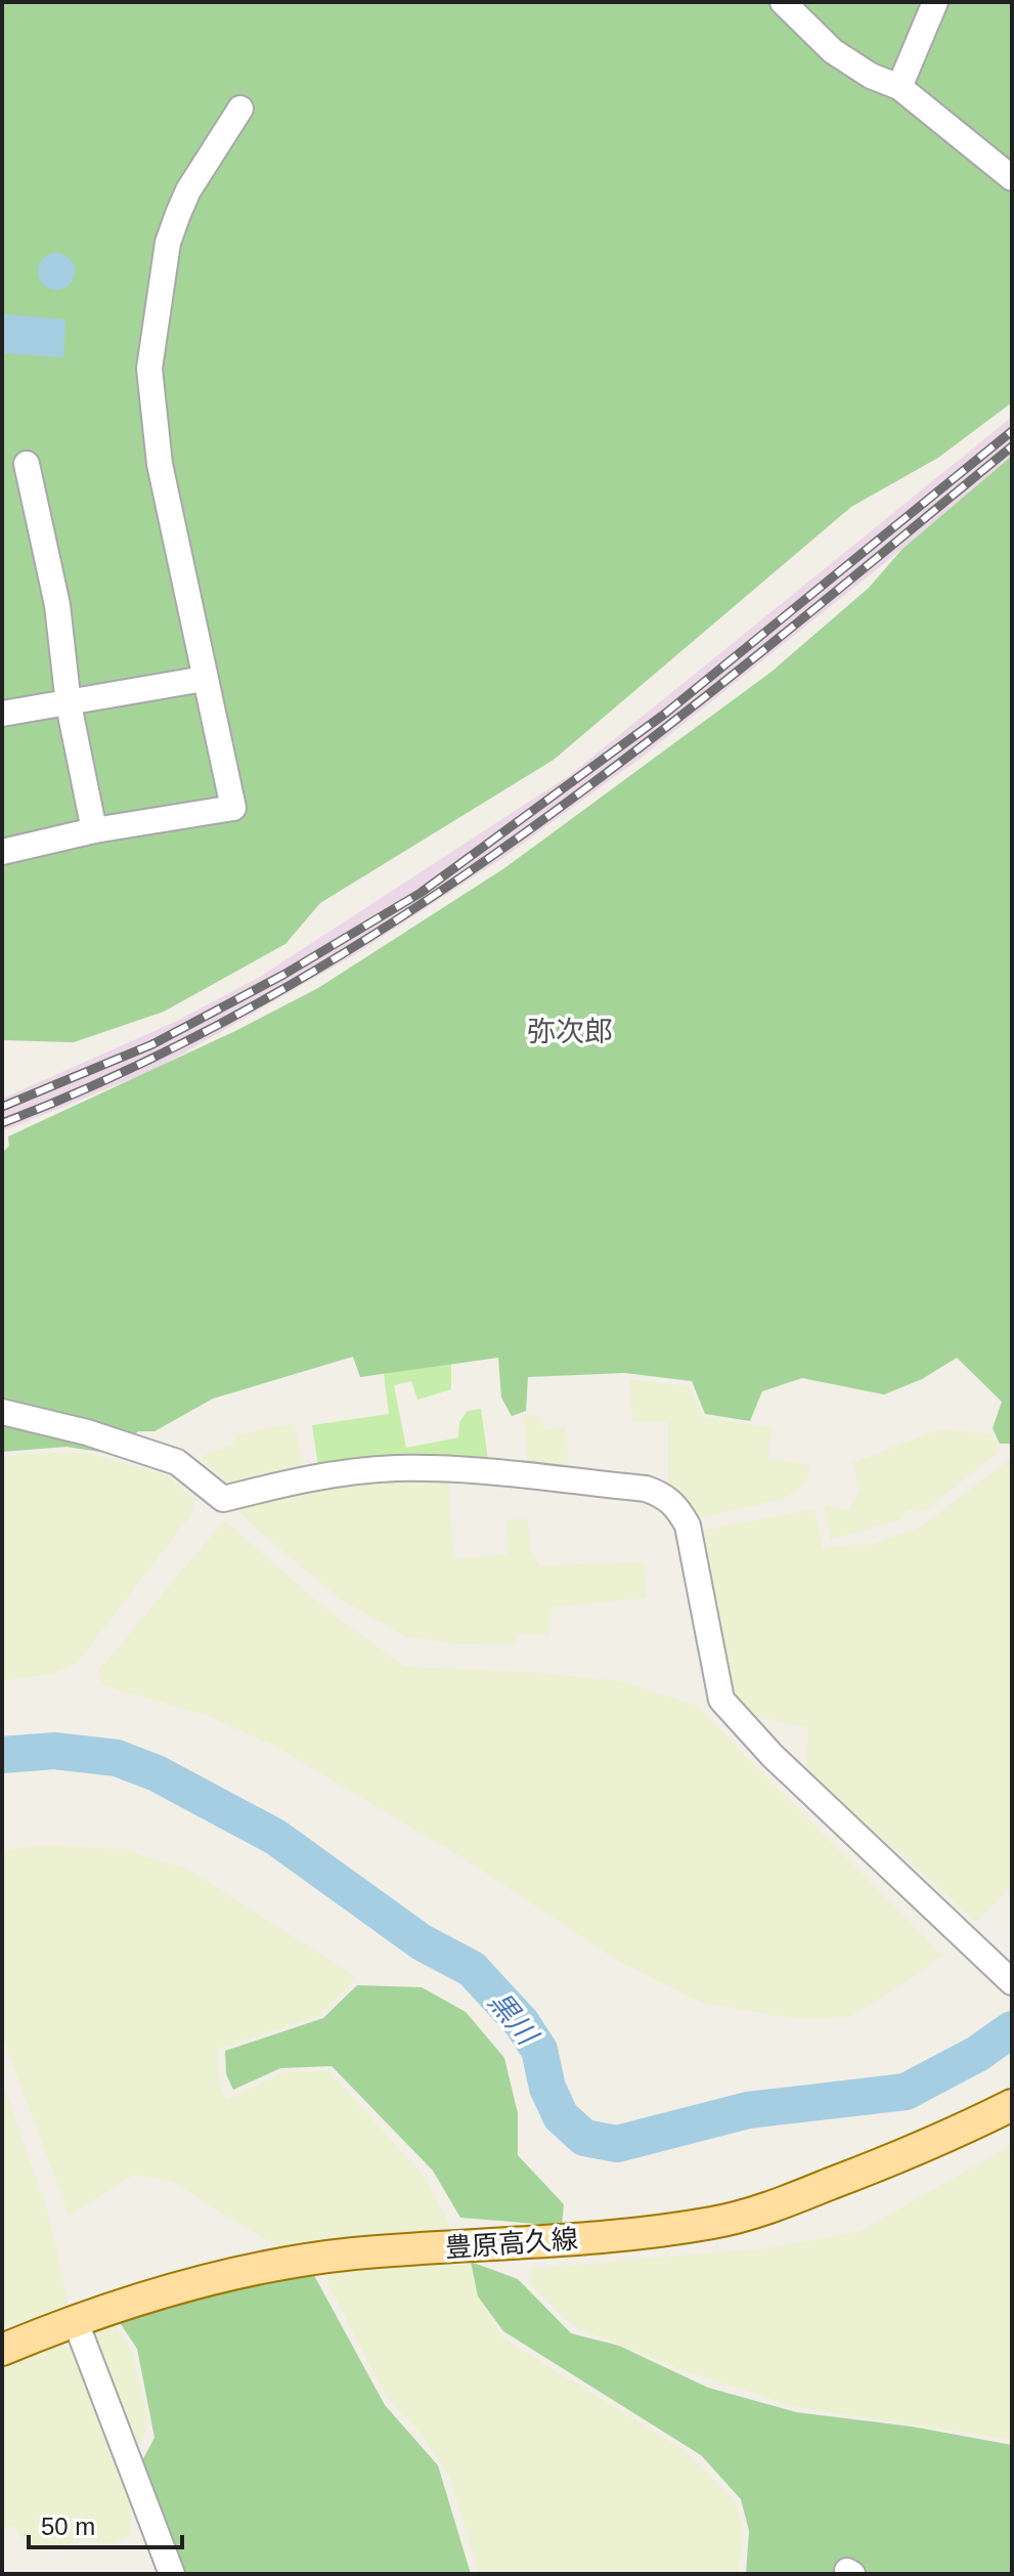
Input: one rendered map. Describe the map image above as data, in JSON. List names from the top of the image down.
{
  "streets": {
    "main road": ["豊原高久線"]
  },
  "districts": ["弥次郎"],
  "water": ["黒川"],
  "scale_bar": "50 m"
}
